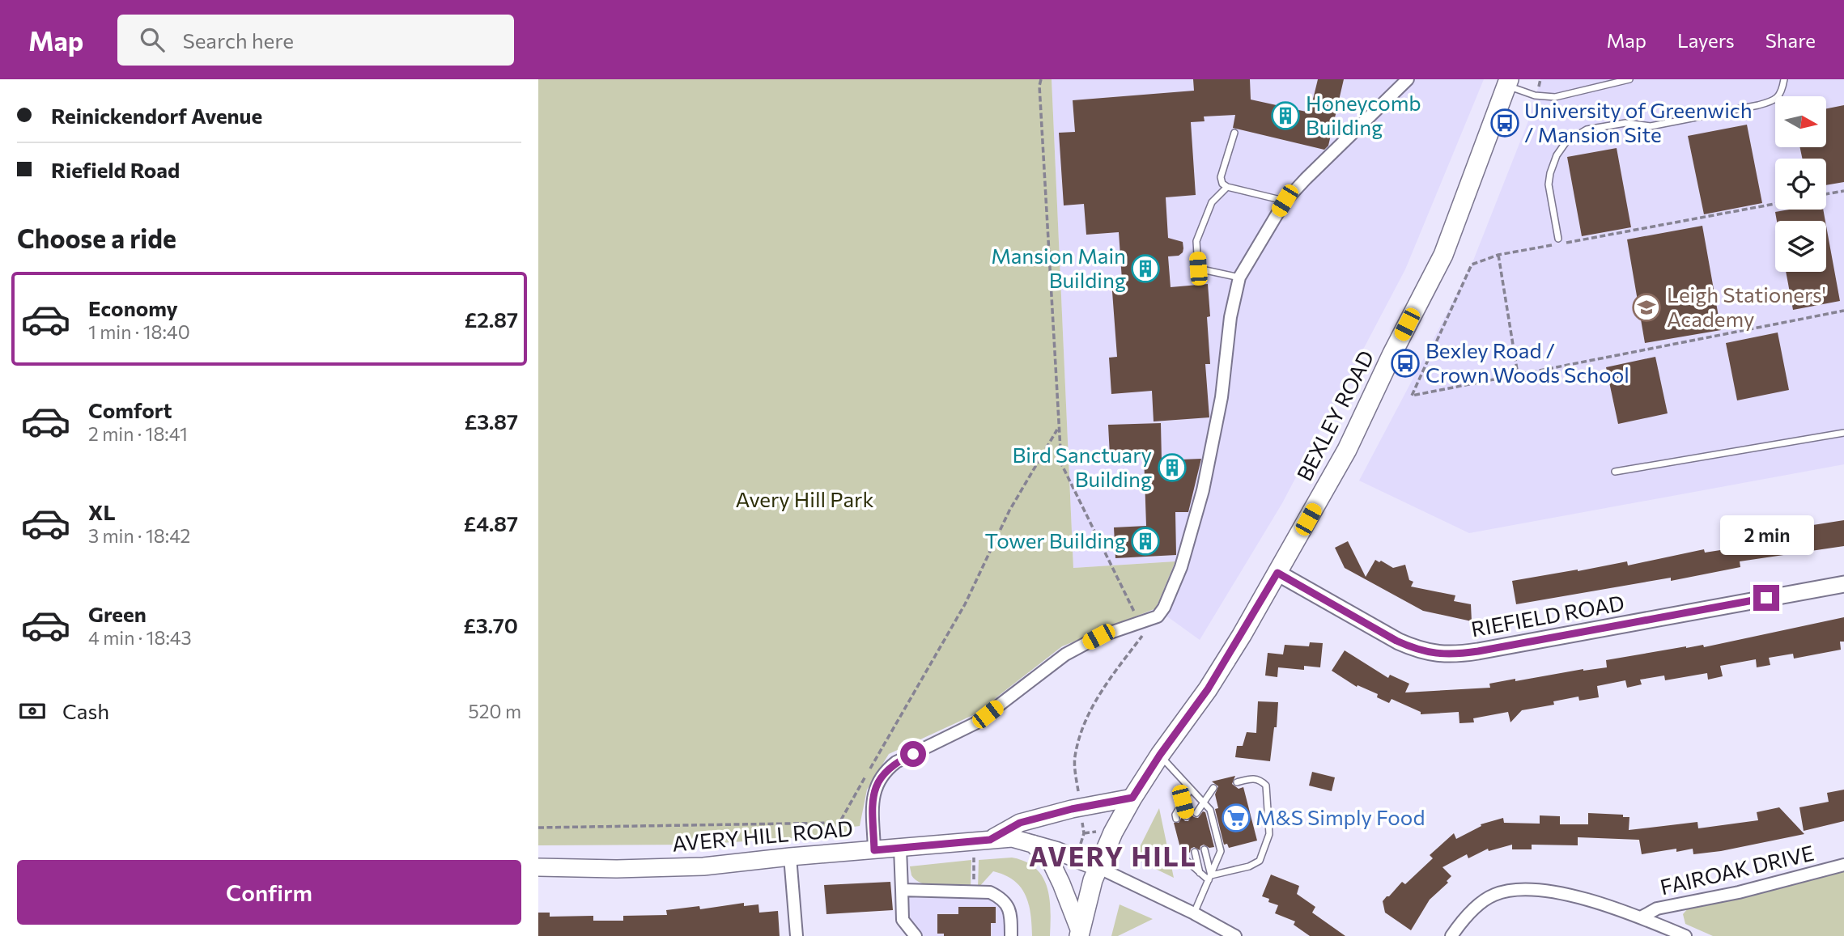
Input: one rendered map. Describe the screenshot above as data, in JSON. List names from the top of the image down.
{
  "streets": {
    "main road": ["BEXLEY ROAD", "AVERY HILL ROAD"],
    "street": ["RIEFIELD ROAD", "FAIROAK DRIVE"]
  },
  "crossings": [
    ["BEXLEY ROAD", "RIEFIELD ROAD"],
    ["BEXLEY ROAD", "AVERY HILL ROAD"]
  ],
  "districts": ["AVERY HILL"],
  "parks": ["Avery Hill Park"],
  "places": {
    "building": [
      "Honeycomb Building",
      "Mansion Main Building",
      "Bird Sanctuary Building",
      "Tower Building"
    ],
    "bus stop": ["University of Greenwich / Mansion Site", "Bexley Road / Crown Woods School"],
    "school or university": ["Leigh Stationers' Academy"],
    "supermarket": ["M&S Simply Food"]
  },
  "north": "right",
  "page": {
    "header": "Map",
    "search": "Search here",
    "nav": ["Map", "Layers", "Share"],
    "banner": ["Reinickendorf Avenue", "Riefield Road"],
    "heading": "Choose a ride",
    "list": [
      {
        "name": "Economy",
        "note": "1 min · 18:40",
        "value": "£2.87"
      },
      {
        "name": "Comfort",
        "note": "2 min · 18:41",
        "value": "£3.87"
      },
      {
        "name": "XL",
        "note": "3 min · 18:42",
        "value": "£4.87"
      },
      {
        "name": "Green",
        "note": "4 min · 18:43",
        "value": "£3.70"
      }
    ],
    "bubble": "2 min",
    "pay": ["Cash", "520 m"],
    "buttons": "Confirm"
  }
}
